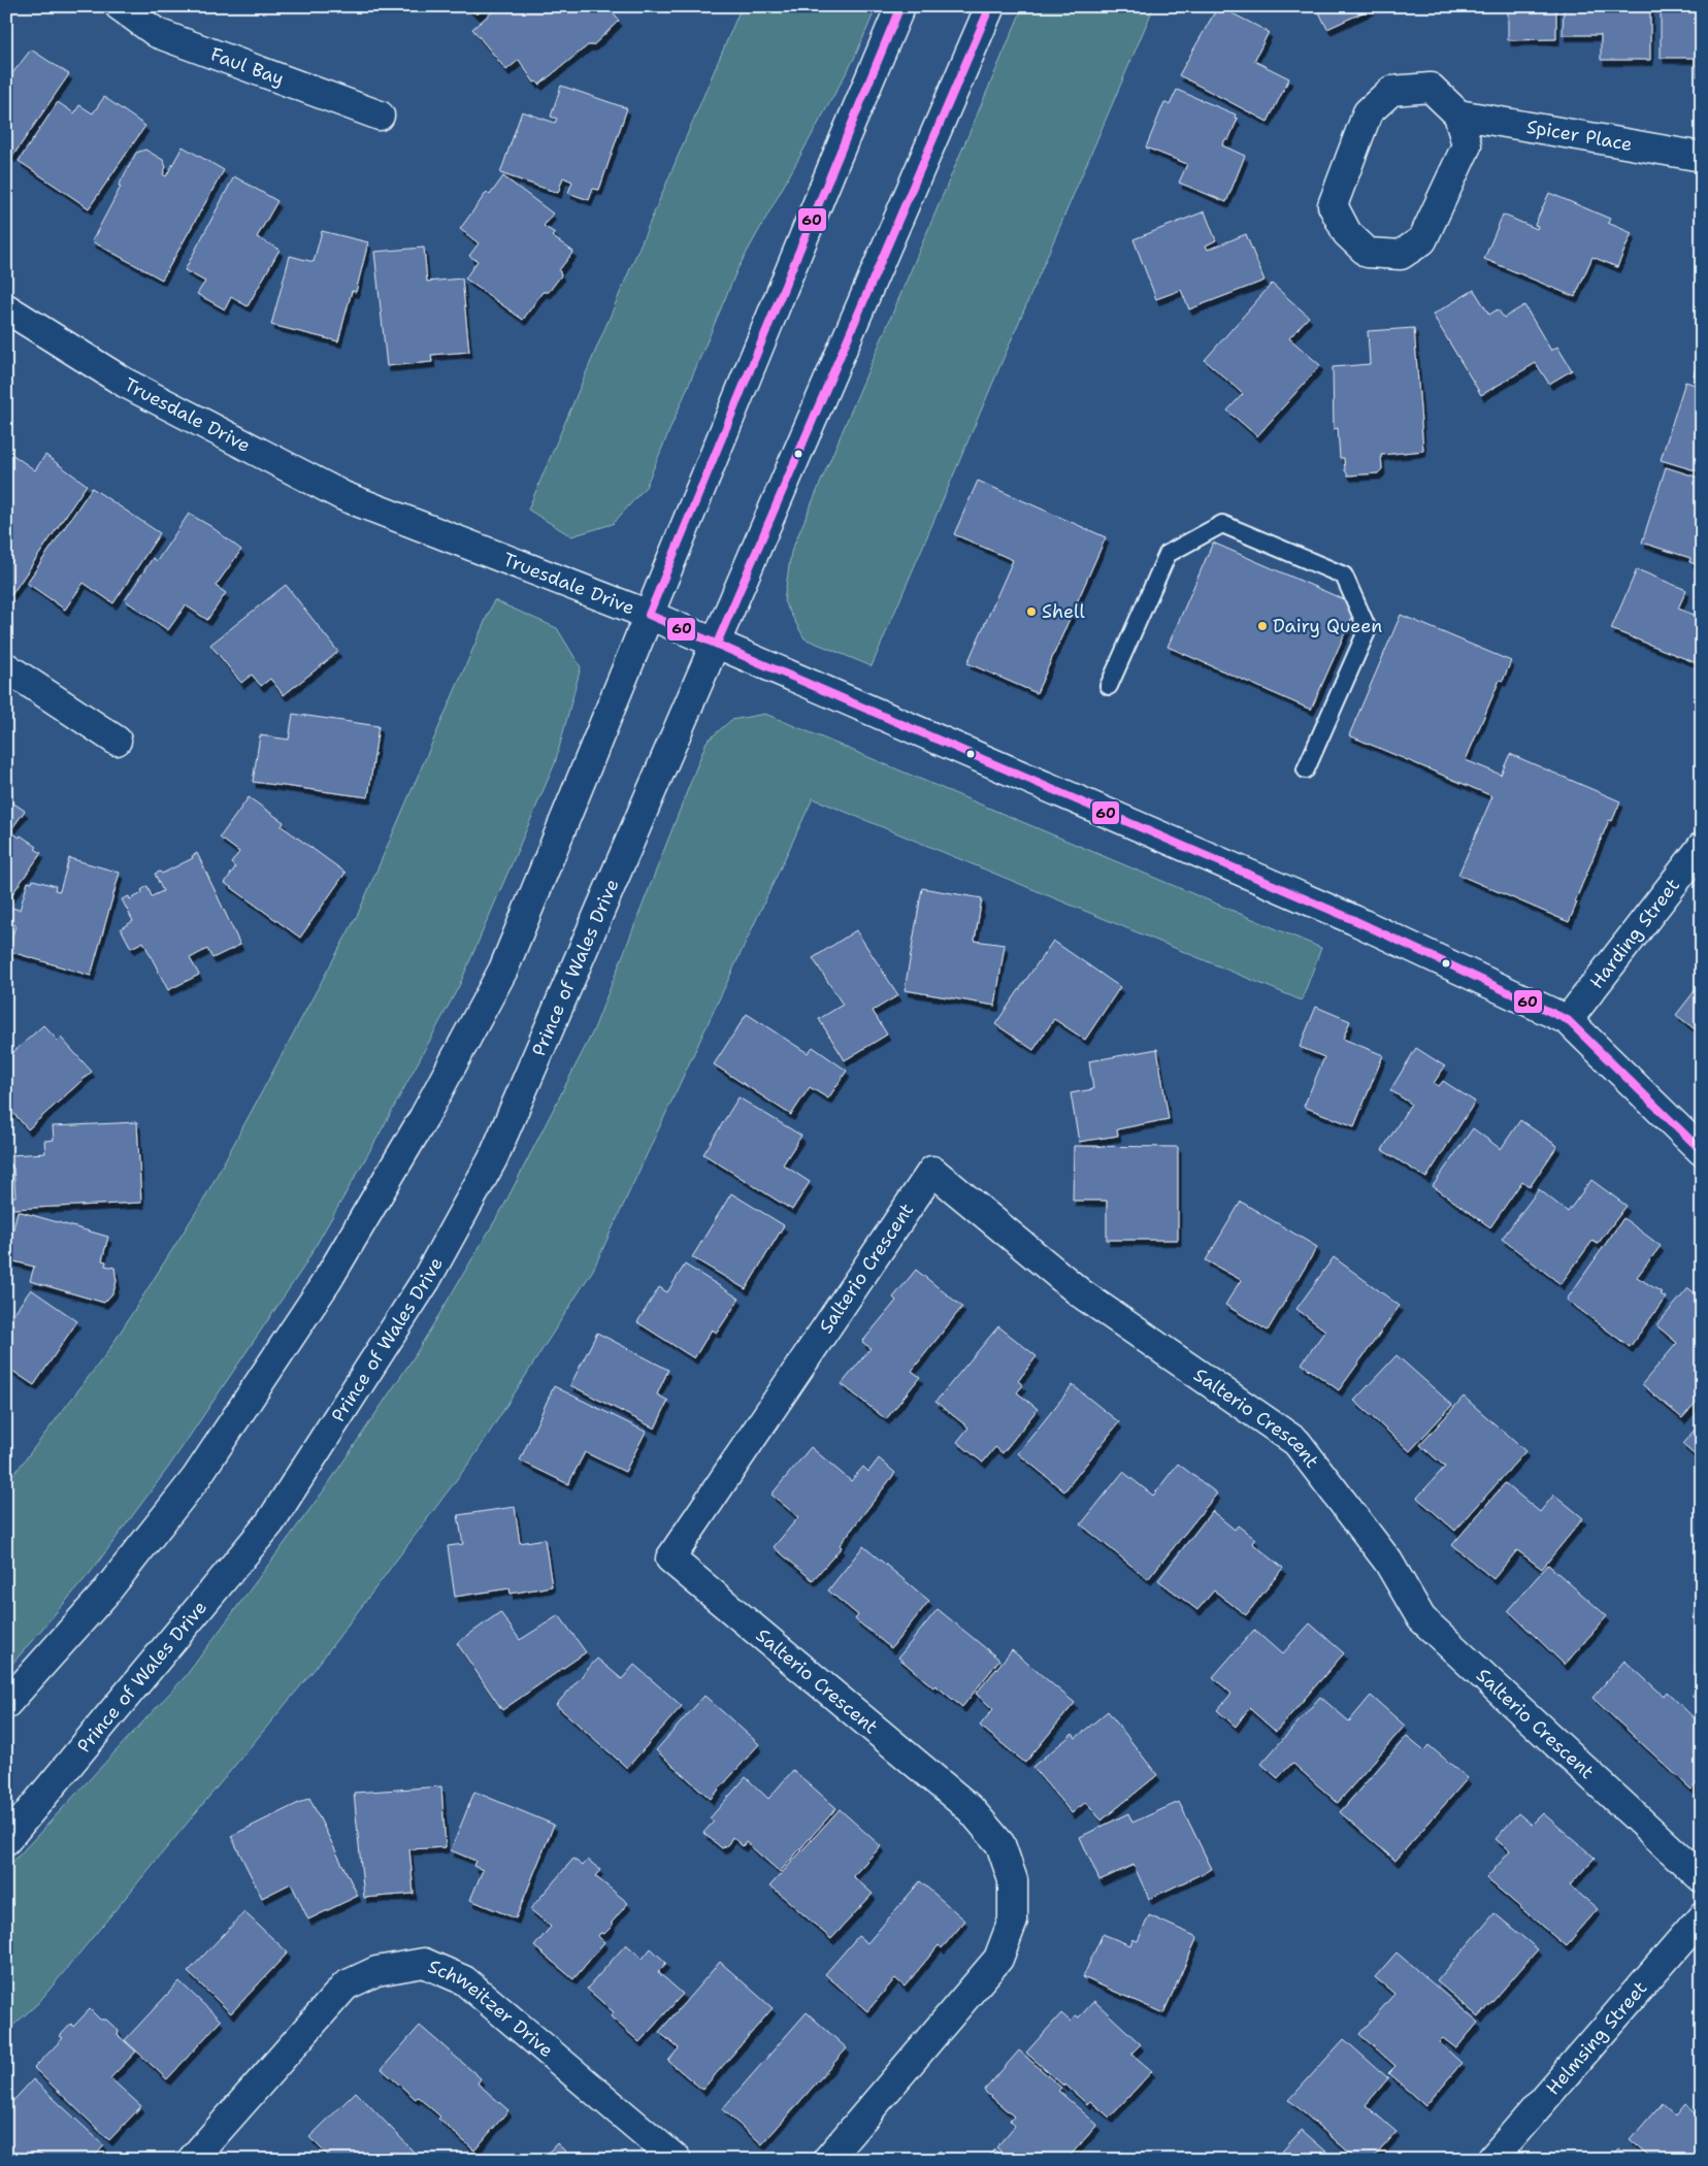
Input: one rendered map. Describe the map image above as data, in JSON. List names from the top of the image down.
{
  "streets": {
    "street": [
      "Faul Bay",
      "Spicer Place",
      "Truesdale Drive",
      "Harding Street",
      "Prince of Wales Drive",
      "Salterio Crescent",
      "Schweitzer Drive",
      "Helmsing Street"
    ]
  },
  "crossings": [
    ["Truesdale Drive", "Harding Street"],
    ["Truesdale Drive", "Prince of Wales Drive"]
  ],
  "places": ["Shell", "Dairy Queen"],
  "lines": ["transit line 60"]
}
